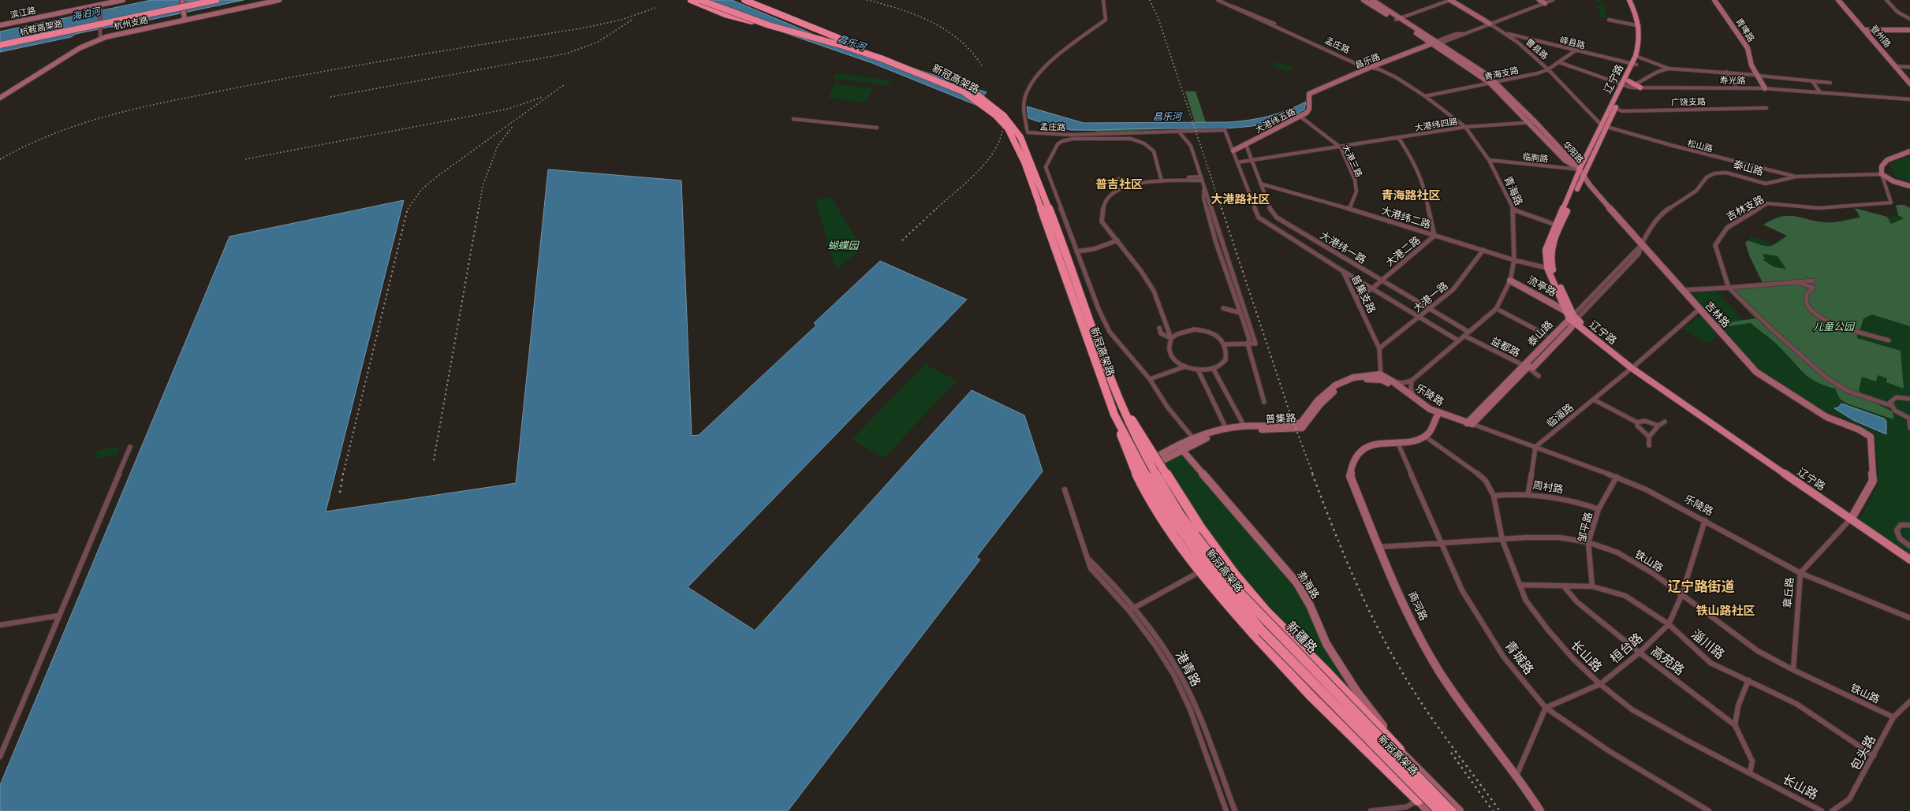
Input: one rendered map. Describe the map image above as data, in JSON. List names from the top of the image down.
{
  "streets": {
    "highway": ["杭鞍高架路", "新冠高架路"],
    "main road": ["辽宁路"],
    "street": [
      "滨江路",
      "杭州支路",
      "青啤路",
      "登州路",
      "峄县路",
      "孟庄路",
      "曹县路",
      "昌乐路",
      "青海支路",
      "寿光路",
      "广饶支路",
      "大港纬五路",
      "大港纬四路",
      "松山路",
      "华阳路",
      "临朐路",
      "大港三路",
      "泰山路",
      "青海路",
      "吉林支路",
      "大港纬二路",
      "大港纬一路",
      "大港二路",
      "流亭路",
      "普集支路",
      "大港一路",
      "吉林路",
      "益都路",
      "乐陵路",
      "临淄路",
      "普集路",
      "周村路",
      "邹平路",
      "铁山路",
      "渤海路",
      "章丘路",
      "商河路",
      "新疆路",
      "淄川路",
      "桓台路",
      "长山路",
      "青城路",
      "高苑路",
      "港青路",
      "包头路"
    ]
  },
  "crossings": [
    ["青啤路", "寿光路"],
    ["峄县路", "曹县路"],
    ["峄县路", "青海支路"],
    ["峄县路", "辽宁路"],
    ["孟庄路", "昌乐路"],
    ["孟庄路", "大港纬五路"],
    ["孟庄路", "青海路"],
    ["孟庄路", "普集支路"],
    ["曹县路", "昌乐路"],
    ["曹县路", "青海支路"],
    ["曹县路", "辽宁路"],
    ["曹县路", "松山路"],
    ["昌乐路", "大港纬五路"],
    ["昌乐路", "华阳路"],
    ["昌乐路", "青海路"],
    ["青海支路", "华阳路"],
    ["青海支路", "青海路"],
    ["辽宁路", "广饶支路"],
    ["辽宁路", "松山路"],
    ["辽宁路", "华阳路"],
    ["辽宁路", "临朐路"],
    ["辽宁路", "泰山路"],
    ["辽宁路", "大港纬二路"],
    ["辽宁路", "流亭路"],
    ["辽宁路", "吉林路"],
    ["辽宁路", "临淄路"],
    ["辽宁路", "章丘路"],
    ["大港纬五路", "大港三路"],
    ["大港纬五路", "大港纬一路"],
    ["大港纬五路", "普集支路"],
    ["大港纬四路", "华阳路"],
    ["大港纬四路", "大港三路"],
    ["大港纬四路", "青海路"],
    ["大港纬四路", "大港纬一路"],
    ["大港纬四路", "大港二路"],
    ["大港纬四路", "普集支路"],
    ["松山路", "泰山路"],
    ["华阳路", "临朐路"],
    ["华阳路", "吉林路"],
    ["临朐路", "青海路"],
    ["临朐路", "吉林路"],
    ["大港三路", "大港纬二路"],
    ["泰山路", "吉林支路"],
    ["泰山路", "吉林路"],
    ["泰山路", "益都路"],
    ["泰山路", "乐陵路"],
    ["青海路", "大港纬二路"],
    ["青海路", "大港纬一路"],
    ["青海路", "流亭路"],
    ["青海路", "益都路"],
    ["大港纬二路", "大港纬一路"],
    ["大港纬二路", "大港二路"],
    ["大港纬二路", "大港一路"],
    ["大港纬一路", "大港二路"],
    ["大港纬一路", "普集支路"],
    ["大港纬一路", "大港一路"],
    ["大港二路", "普集支路"],
    ["普集支路", "大港一路"],
    ["普集支路", "乐陵路"],
    ["普集支路", "普集路"],
    ["吉林路", "临淄路"],
    ["吉林路", "章丘路"],
    ["乐陵路", "临淄路"],
    ["乐陵路", "普集路"],
    ["乐陵路", "邹平路"],
    ["乐陵路", "章丘路"],
    ["乐陵路", "桓台路"],
    ["普集路", "渤海路"],
    ["周村路", "邹平路"],
    ["周村路", "长山路"],
    ["邹平路", "铁山路"],
    ["邹平路", "淄川路"],
    ["铁山路", "章丘路"],
    ["铁山路", "商河路"],
    ["铁山路", "桓台路"],
    ["铁山路", "长山路"],
    ["铁山路", "青城路"],
    ["铁山路", "包头路"],
    ["渤海路", "新疆路"],
    ["商河路", "长山路"],
    ["商河路", "青城路"],
    ["淄川路", "桓台路"],
    ["淄川路", "长山路"],
    ["淄川路", "高苑路"],
    ["淄川路", "包头路"],
    ["桓台路", "长山路"],
    ["桓台路", "青城路"],
    ["桓台路", "高苑路"],
    ["长山路", "高苑路"]
  ],
  "districts": [
    "普吉社区",
    "青海路社区",
    "大港路社区",
    "辽宁路街道",
    "铁山路社区"
  ],
  "water": ["海泊河", "昌乐河"],
  "parks": ["蝴蝶园", "儿童公园"]
}
